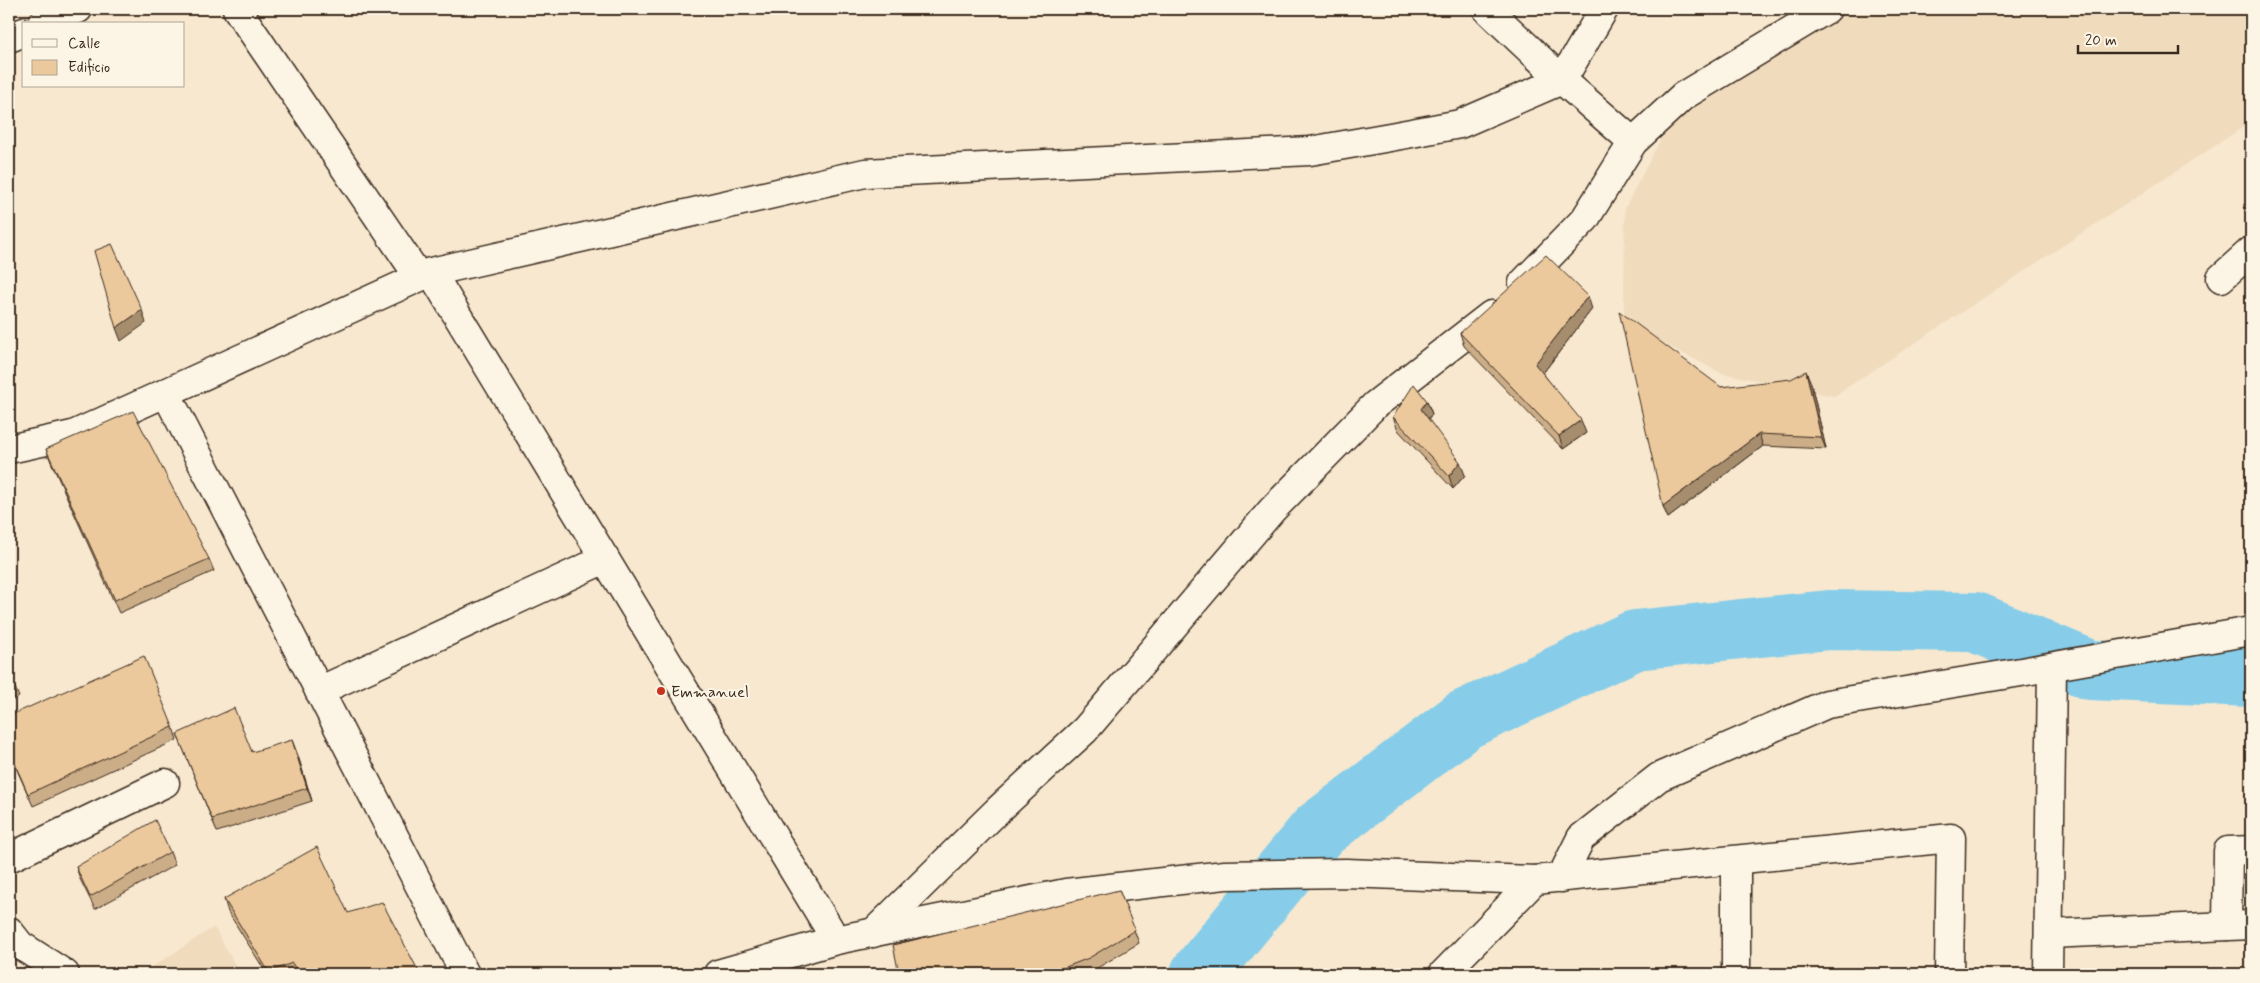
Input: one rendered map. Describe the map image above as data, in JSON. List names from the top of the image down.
{
  "places": ["Emmanuel"],
  "legend": ["Calle", "Edificio"],
  "scale_bar": "20 m"
}
